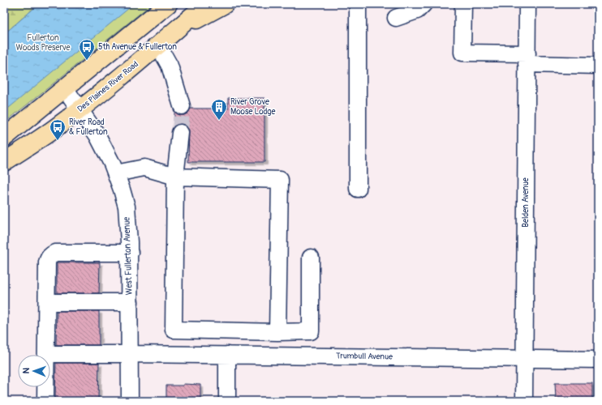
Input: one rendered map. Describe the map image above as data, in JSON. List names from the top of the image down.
{
  "streets": {
    "main road": ["Des Plaines River Road"],
    "street": ["Belden Avenue", "West Fullerton Avenue", "Trumbull Avenue"]
  },
  "crossings": [
    ["Des Plaines River Road", "West Fullerton Avenue"],
    ["Belden Avenue", "Trumbull Avenue"],
    ["West Fullerton Avenue", "Trumbull Avenue"]
  ],
  "parks": ["Fullerton Woods Preserve"],
  "places": {
    "bus stop": ["5th Avenue & Fullerton", "River Road & Fullerton"],
    "building": ["River Grove Moose Lodge"]
  },
  "north": "left"
}
